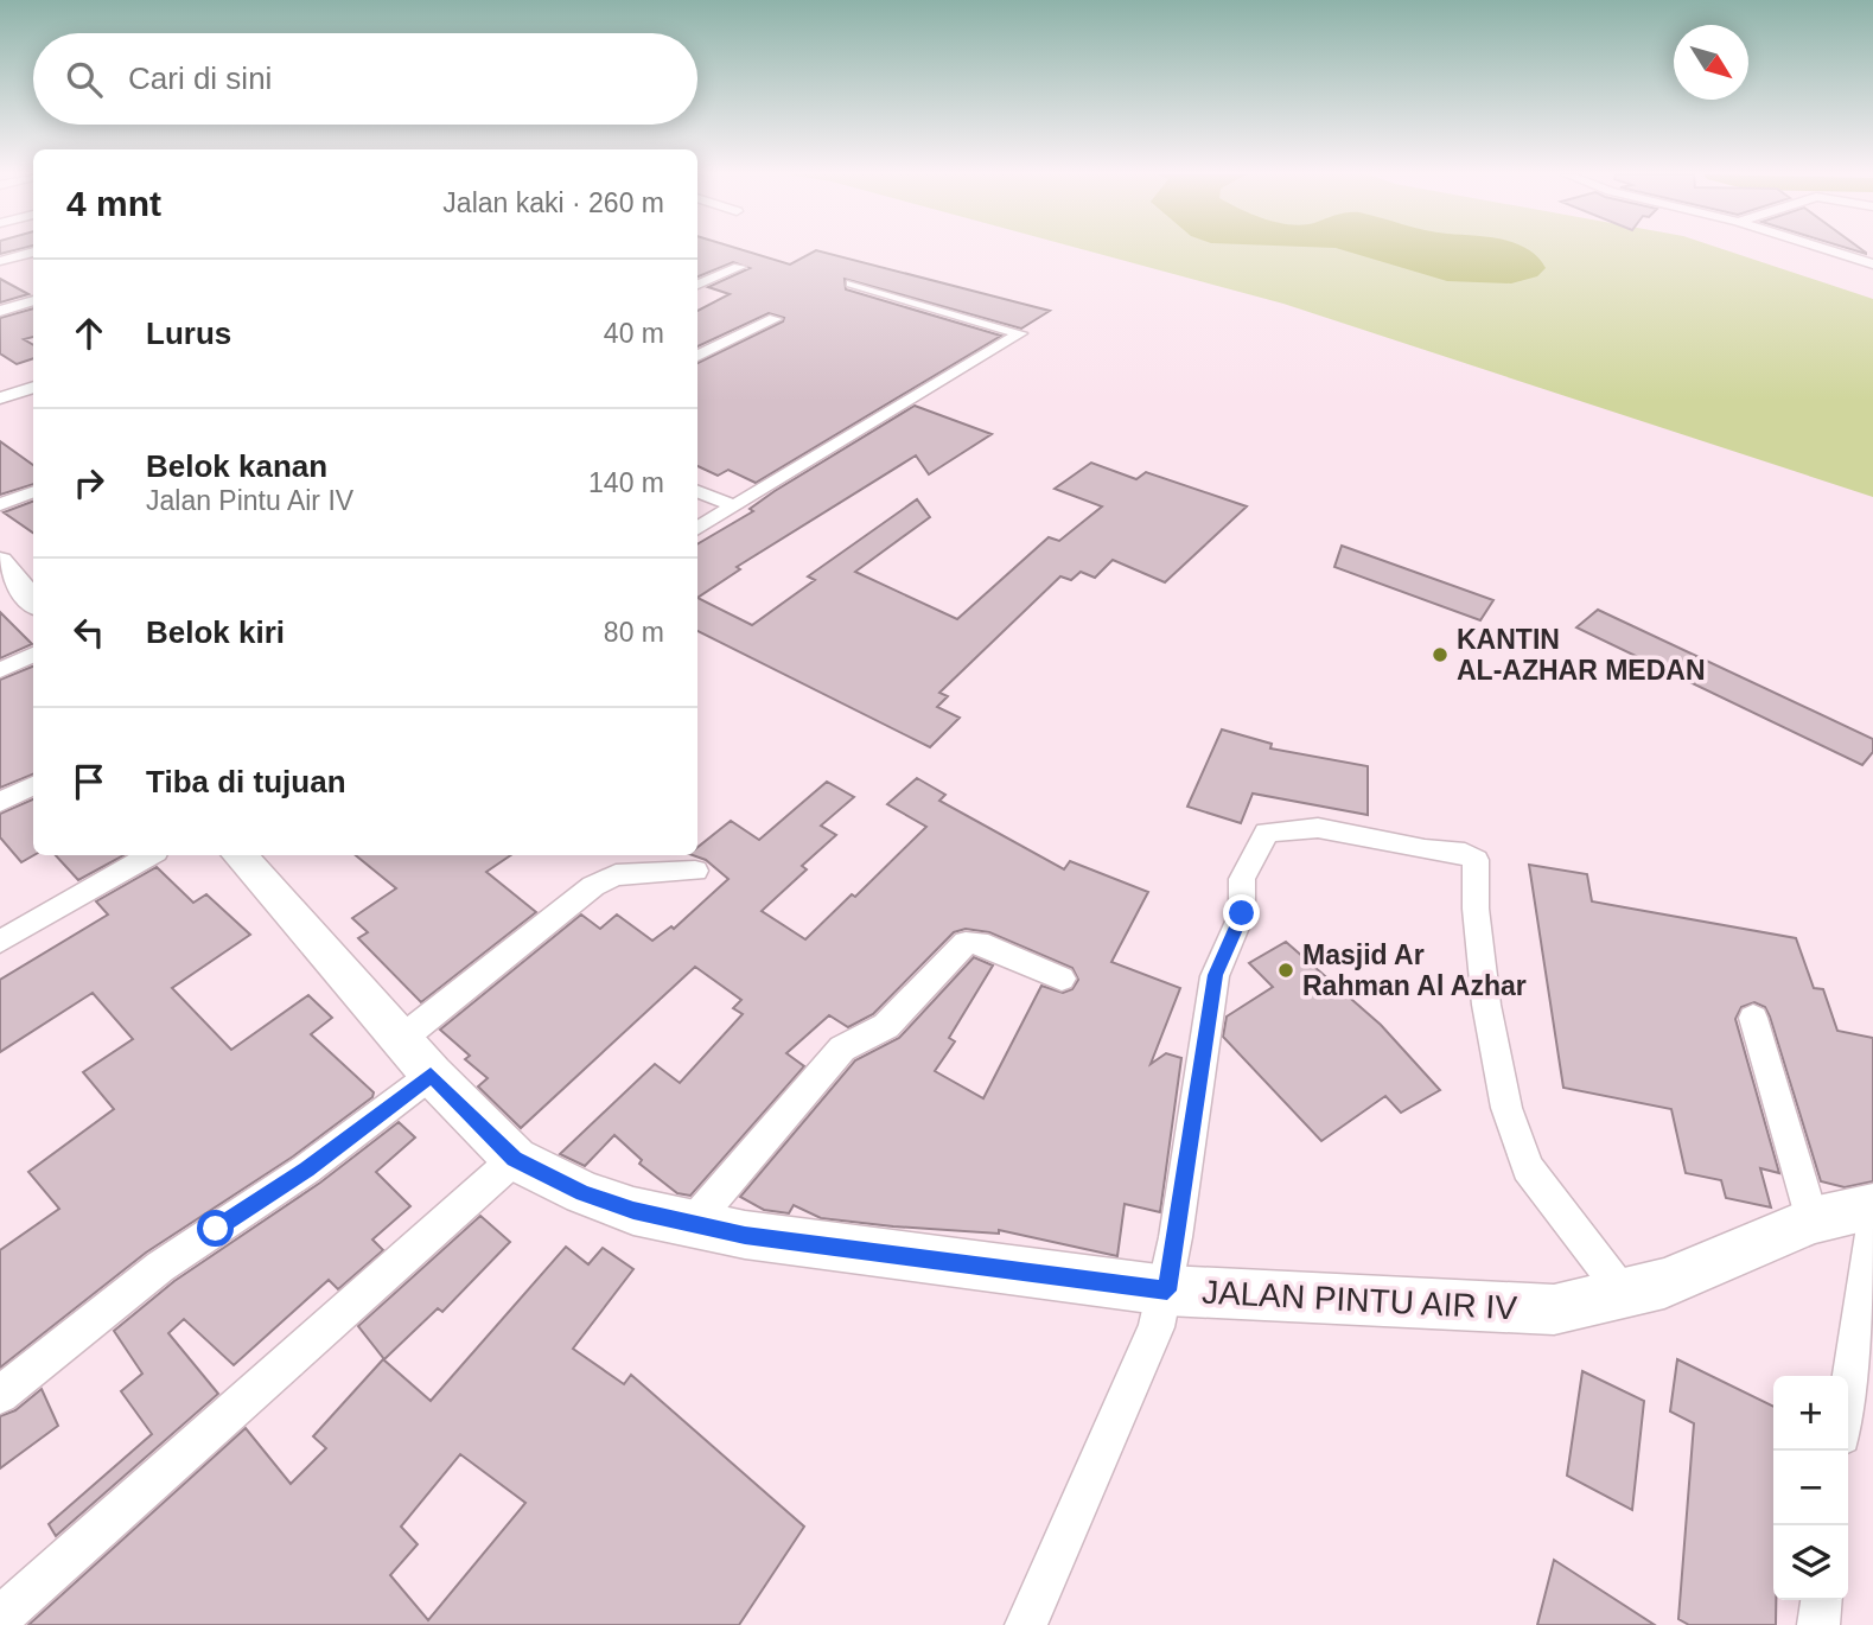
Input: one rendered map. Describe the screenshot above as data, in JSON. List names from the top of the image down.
{
  "streets": {
    "main road": ["JALAN PINTU AIR IV"]
  },
  "places": ["KANTIN AL-AZHAR MEDAN", "Masjid Ar Rahman Al Azhar"],
  "north": "bottom right",
  "page": {
    "search": "Cari di sini",
    "heading": ["4 mnt", "Jalan kaki · 260 m"],
    "list": [
      ["Lurus", "40 m"],
      ["Belok kanan", "Jalan Pintu Air IV", "140 m"],
      ["Belok kiri", "80 m"],
      "Tiba di tujuan"
    ],
    "map_buttons": ["+", "−"]
  }
}
